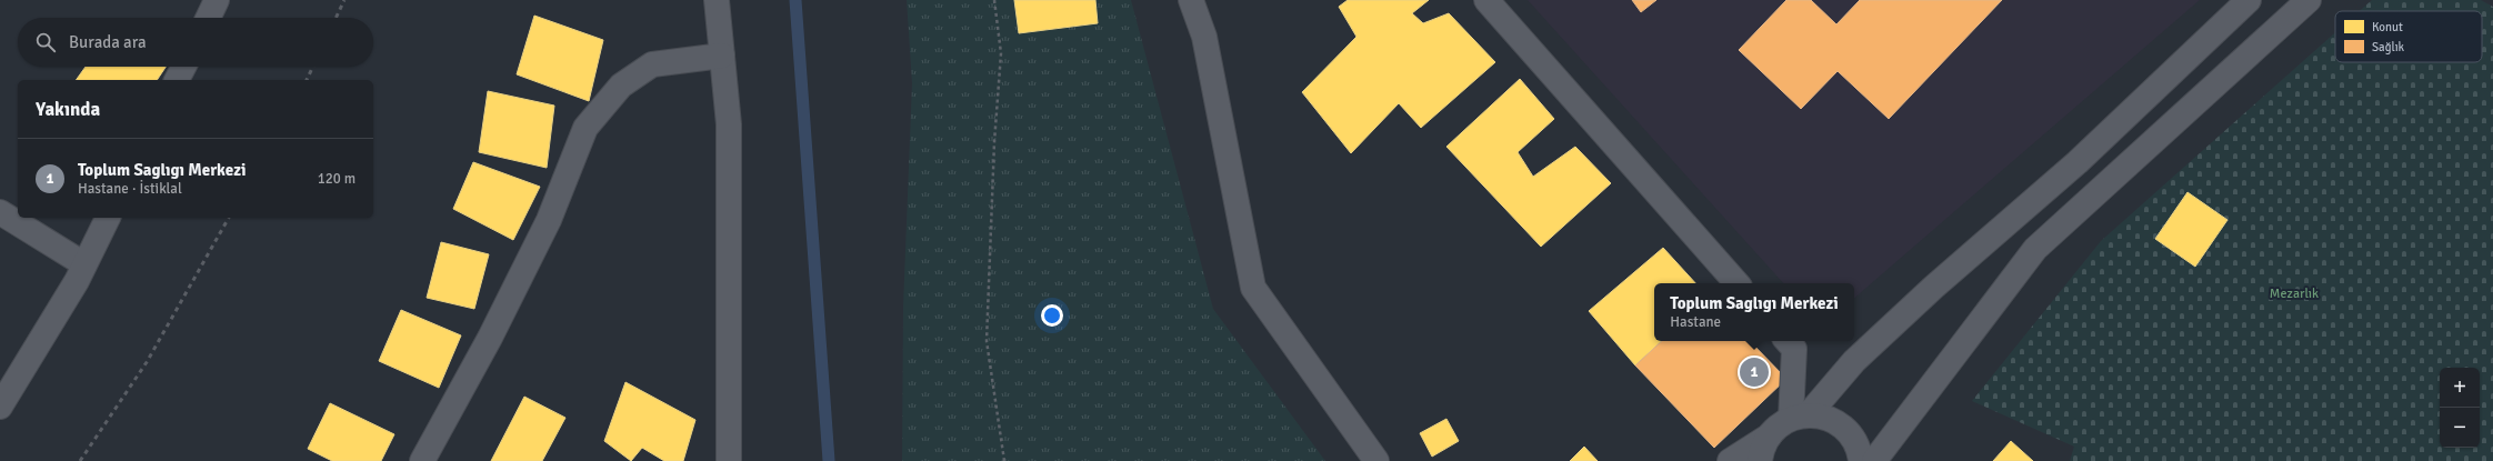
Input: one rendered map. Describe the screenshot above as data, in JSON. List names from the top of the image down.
{
  "parks": ["Mezarlık"],
  "legend": ["Konut", "Sağlık"],
  "page": {
    "search": "Burada ara",
    "heading": "Yakında",
    "list": [
      {
        "mark": "1",
        "name": "Toplum Saglıgı Merkezi",
        "note": "Hastane · İstiklal",
        "value": "120 m"
      }
    ],
    "popup": ["Toplum Saglıgı Merkezi", "Hastane"],
    "pins": "1",
    "map_buttons": ["+", "−"]
  }
}
